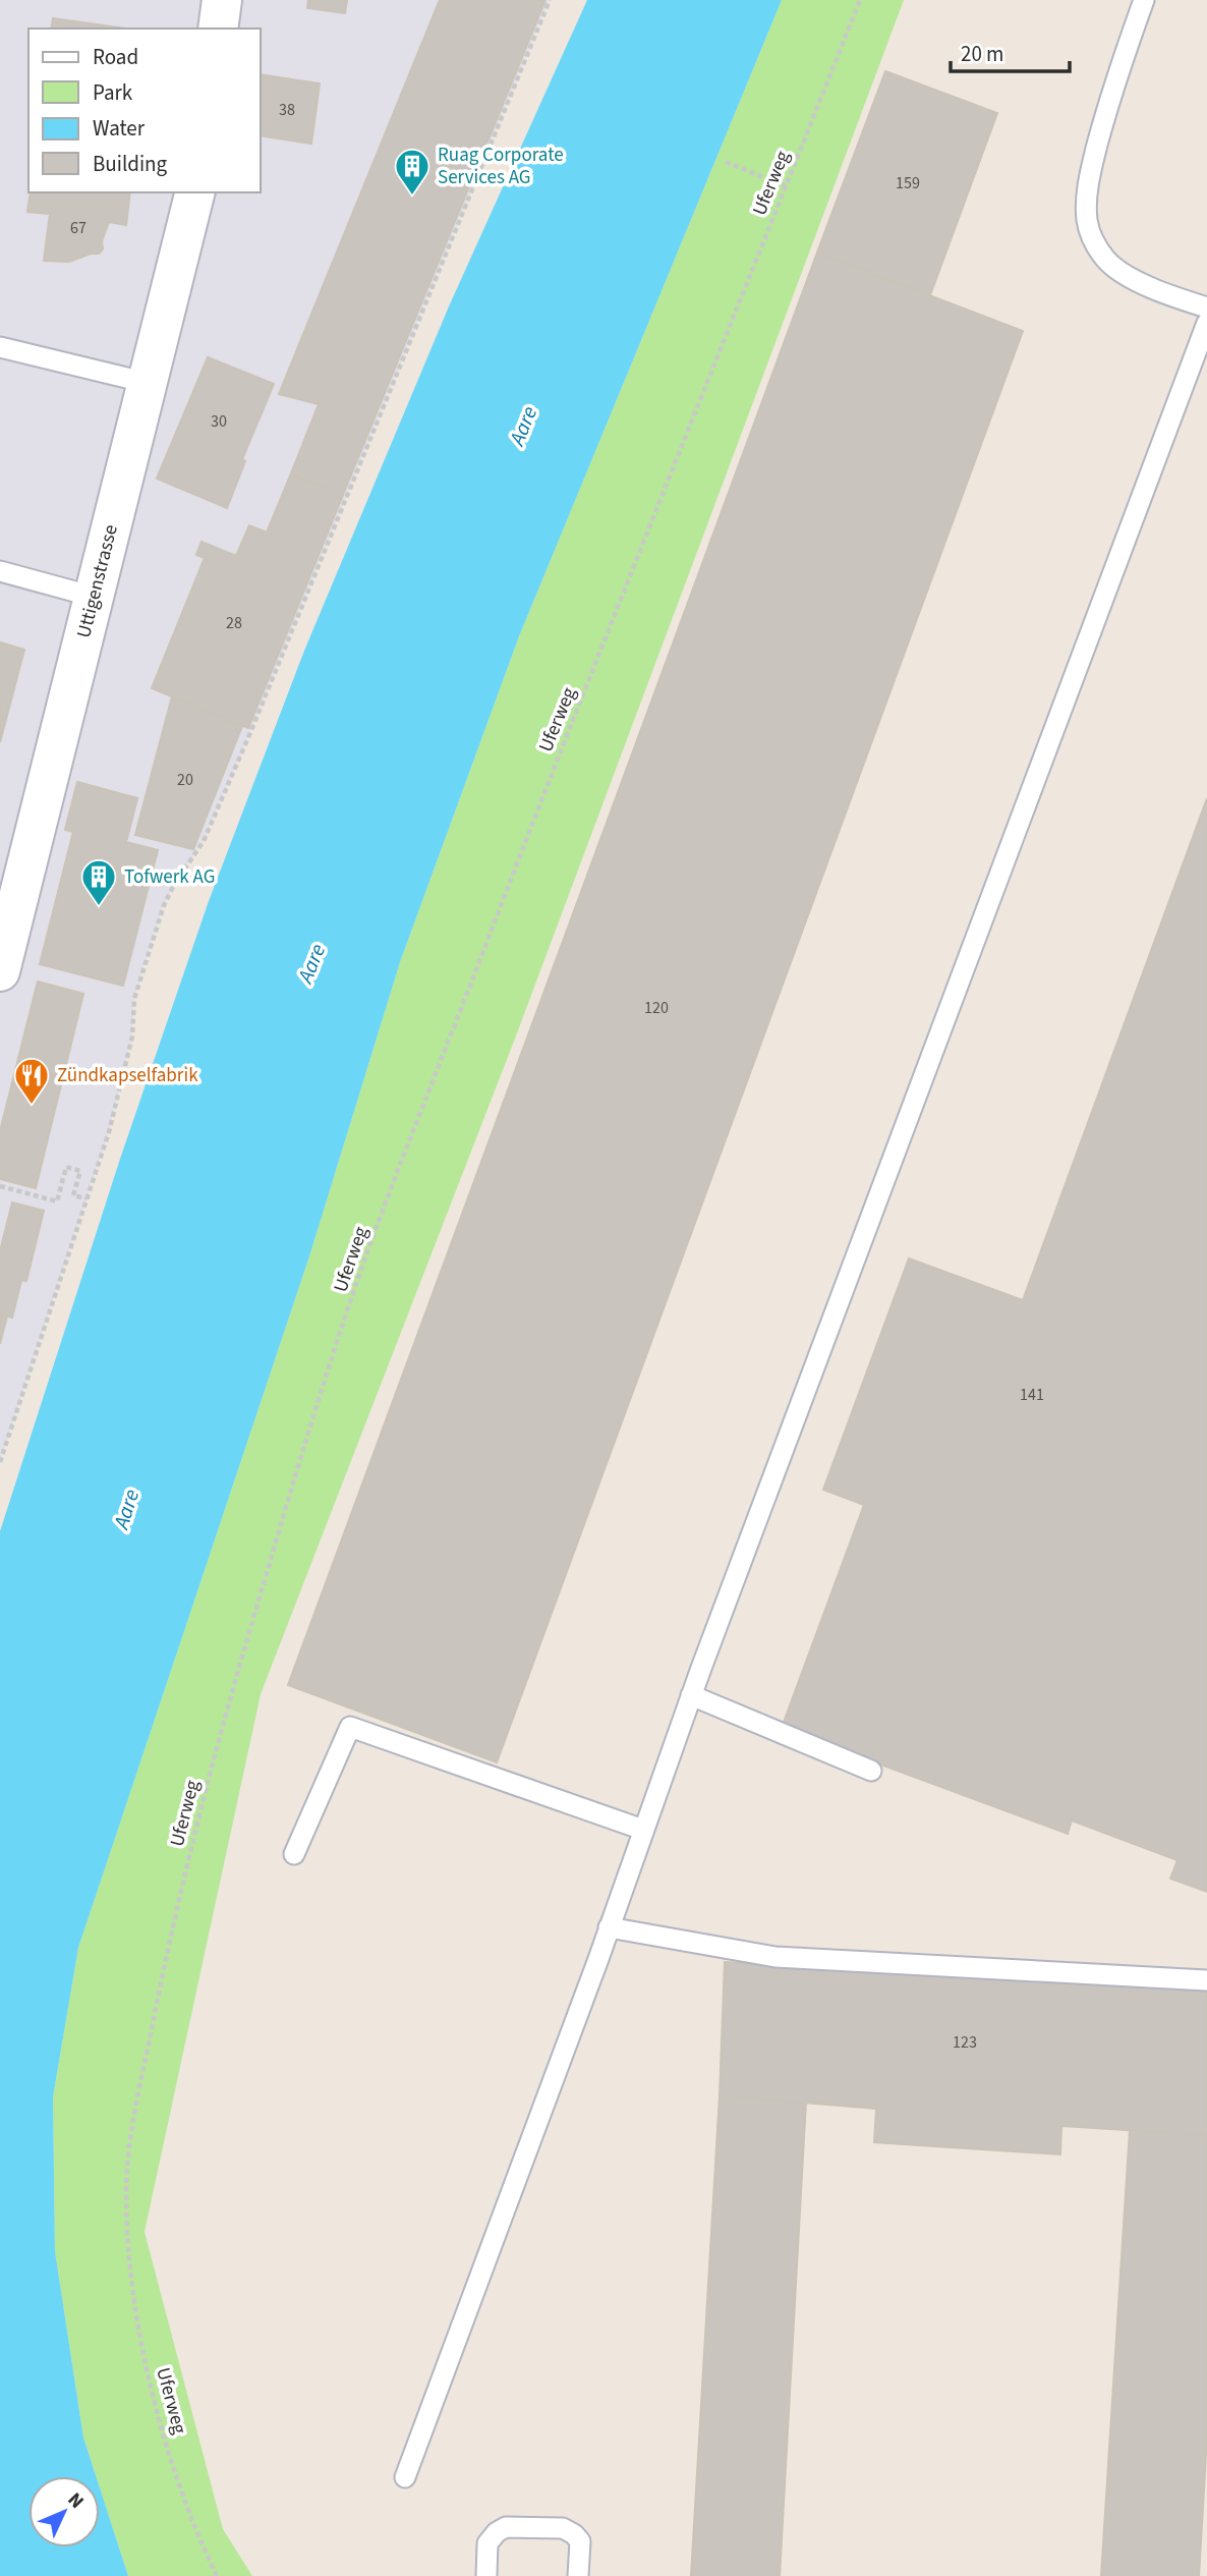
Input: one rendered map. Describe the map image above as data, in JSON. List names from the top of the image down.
{
  "streets": {
    "street": ["Uttigenstrasse"],
    "path": ["Uferweg"]
  },
  "water": ["Aare"],
  "places": {
    "building": ["Ruag Corporate Services AG", "Tofwerk AG"],
    "restaurant": ["Zündkapselfabrik"]
  },
  "house_numbers": [
    "38",
    "159",
    "67",
    "30",
    "28",
    "20",
    "120",
    "141",
    "123"
  ],
  "legend": [
    "Road",
    "Park",
    "Water",
    "Building"
  ],
  "scale_bar": "20 m",
  "north": "top right"
}
